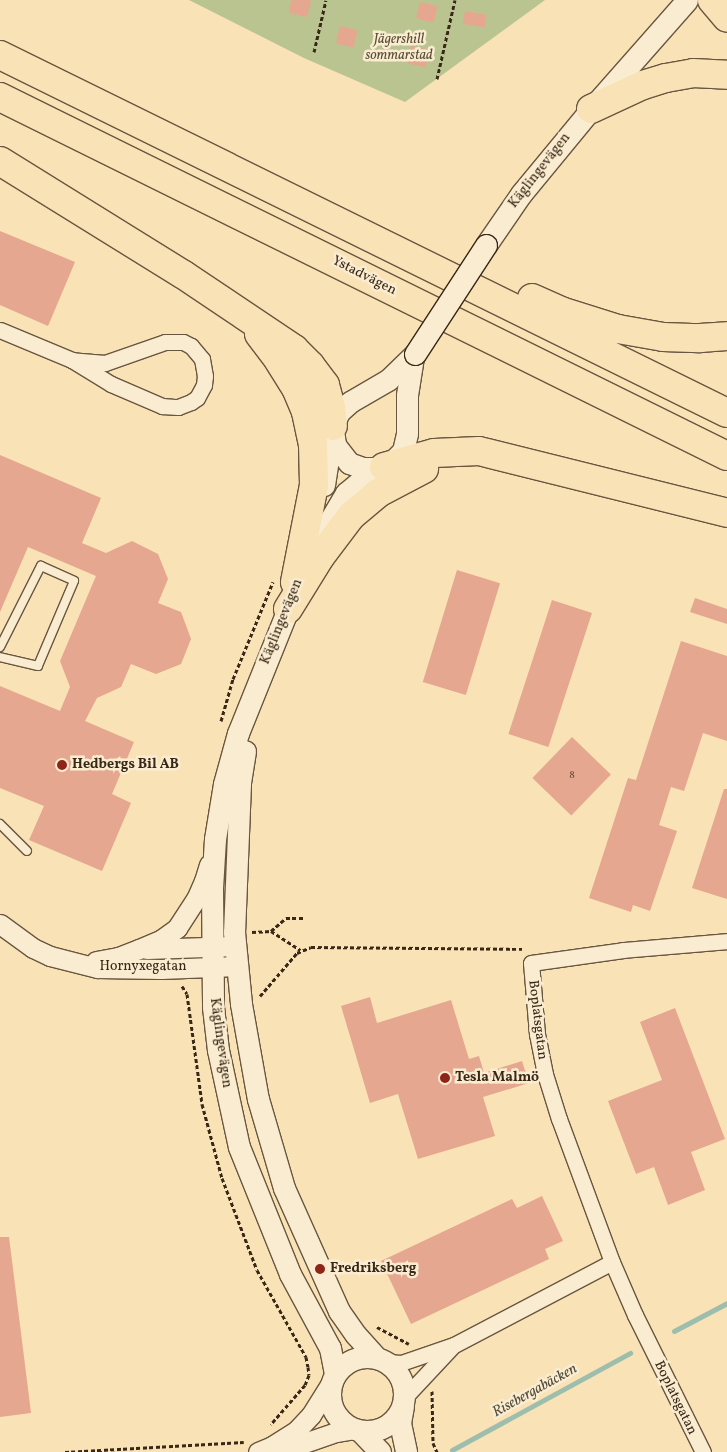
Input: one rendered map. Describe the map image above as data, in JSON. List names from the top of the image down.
{
  "streets": {
    "highway": ["Ystadvägen"],
    "main road": ["Käglingevägen"],
    "street": ["Hornyxegatan", "Boplatsgatan"]
  },
  "crossings": [
    ["Käglingevägen", "Hornyxegatan"]
  ],
  "water": ["Risebergabäcken"],
  "parks": ["Jägershill sommarstad"],
  "places": ["Hedbergs Bil AB", "Tesla Malmö", "Fredriksberg"],
  "house_numbers": ["8"]
}
